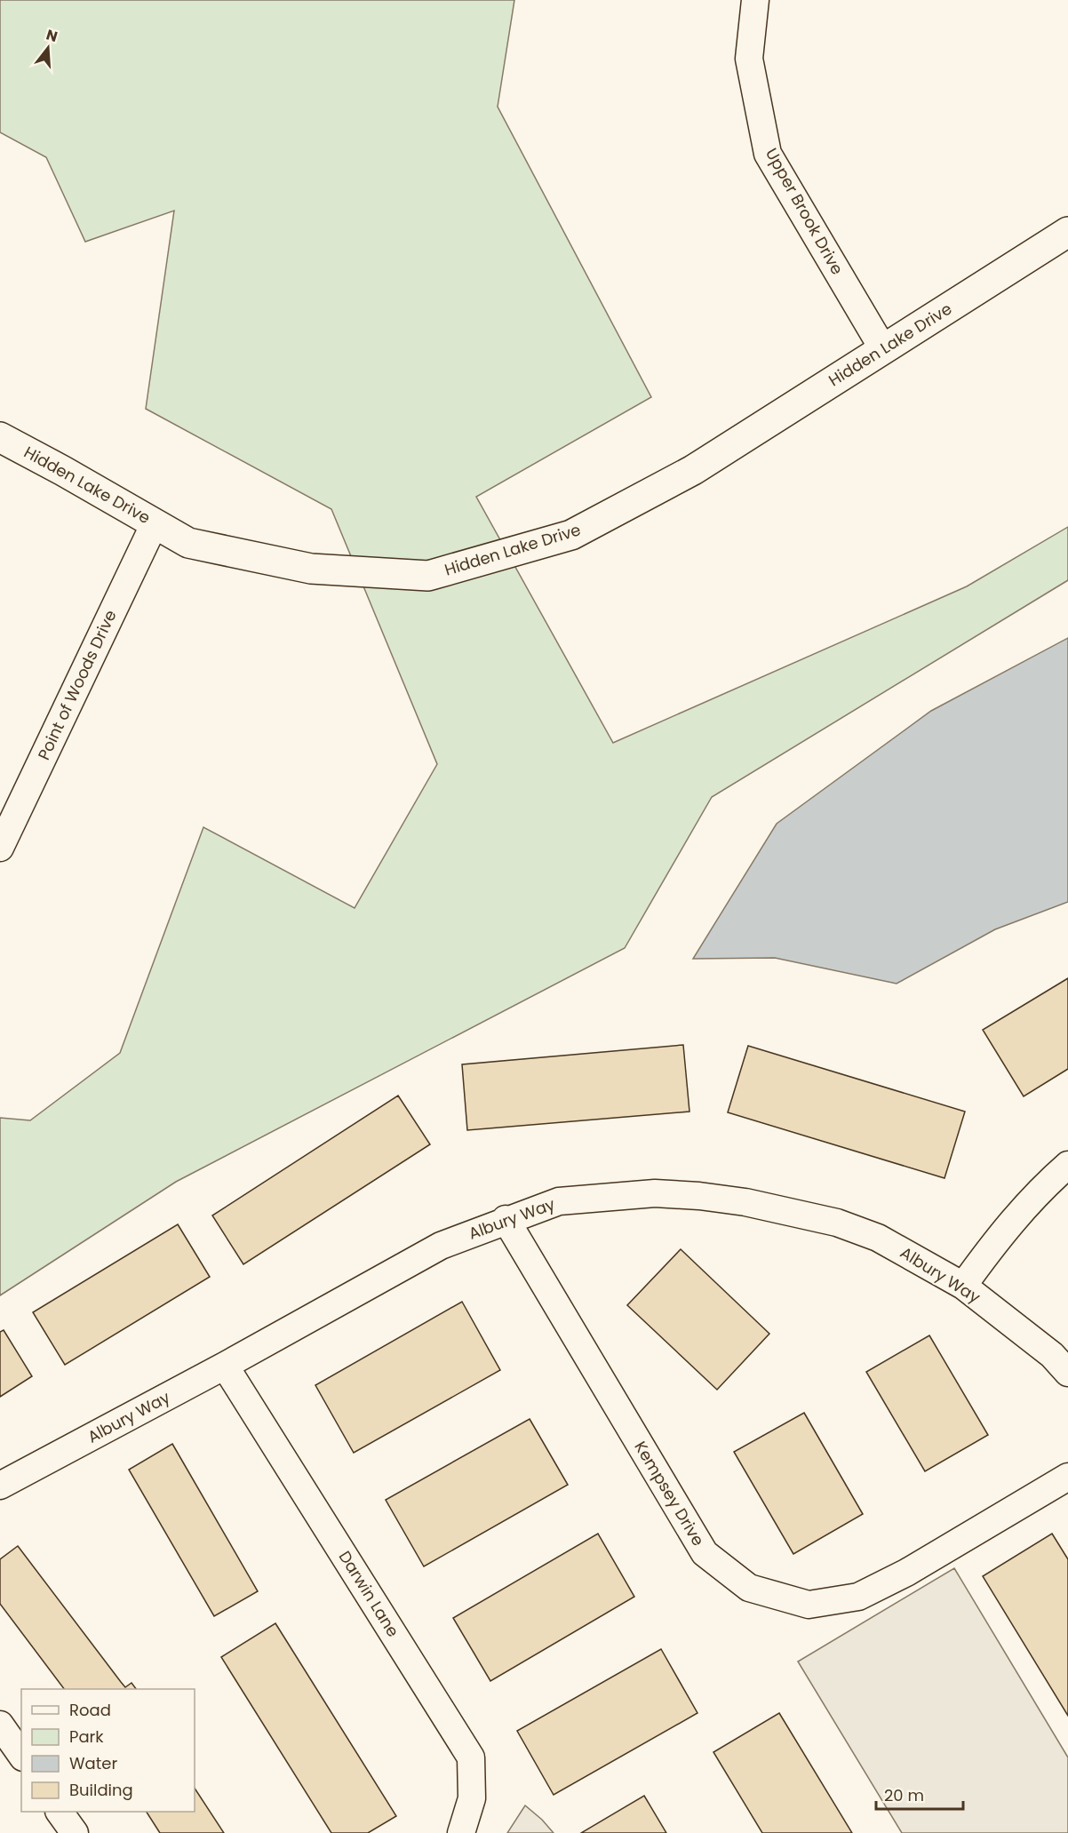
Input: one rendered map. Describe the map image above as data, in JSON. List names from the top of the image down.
{
  "streets": {
    "street": [
      "Upper Brook Drive",
      "Hidden Lake Drive",
      "Point of Woods Drive",
      "Albury Way",
      "Kempsey Drive",
      "Darwin Lane"
    ]
  },
  "crossings": [
    ["Upper Brook Drive", "Hidden Lake Drive"],
    ["Hidden Lake Drive", "Point of Woods Drive"],
    ["Albury Way", "Kempsey Drive"],
    ["Albury Way", "Darwin Lane"]
  ],
  "legend": [
    "Road",
    "Park",
    "Water",
    "Building"
  ],
  "scale_bar": "20 m",
  "north": "top"
}
